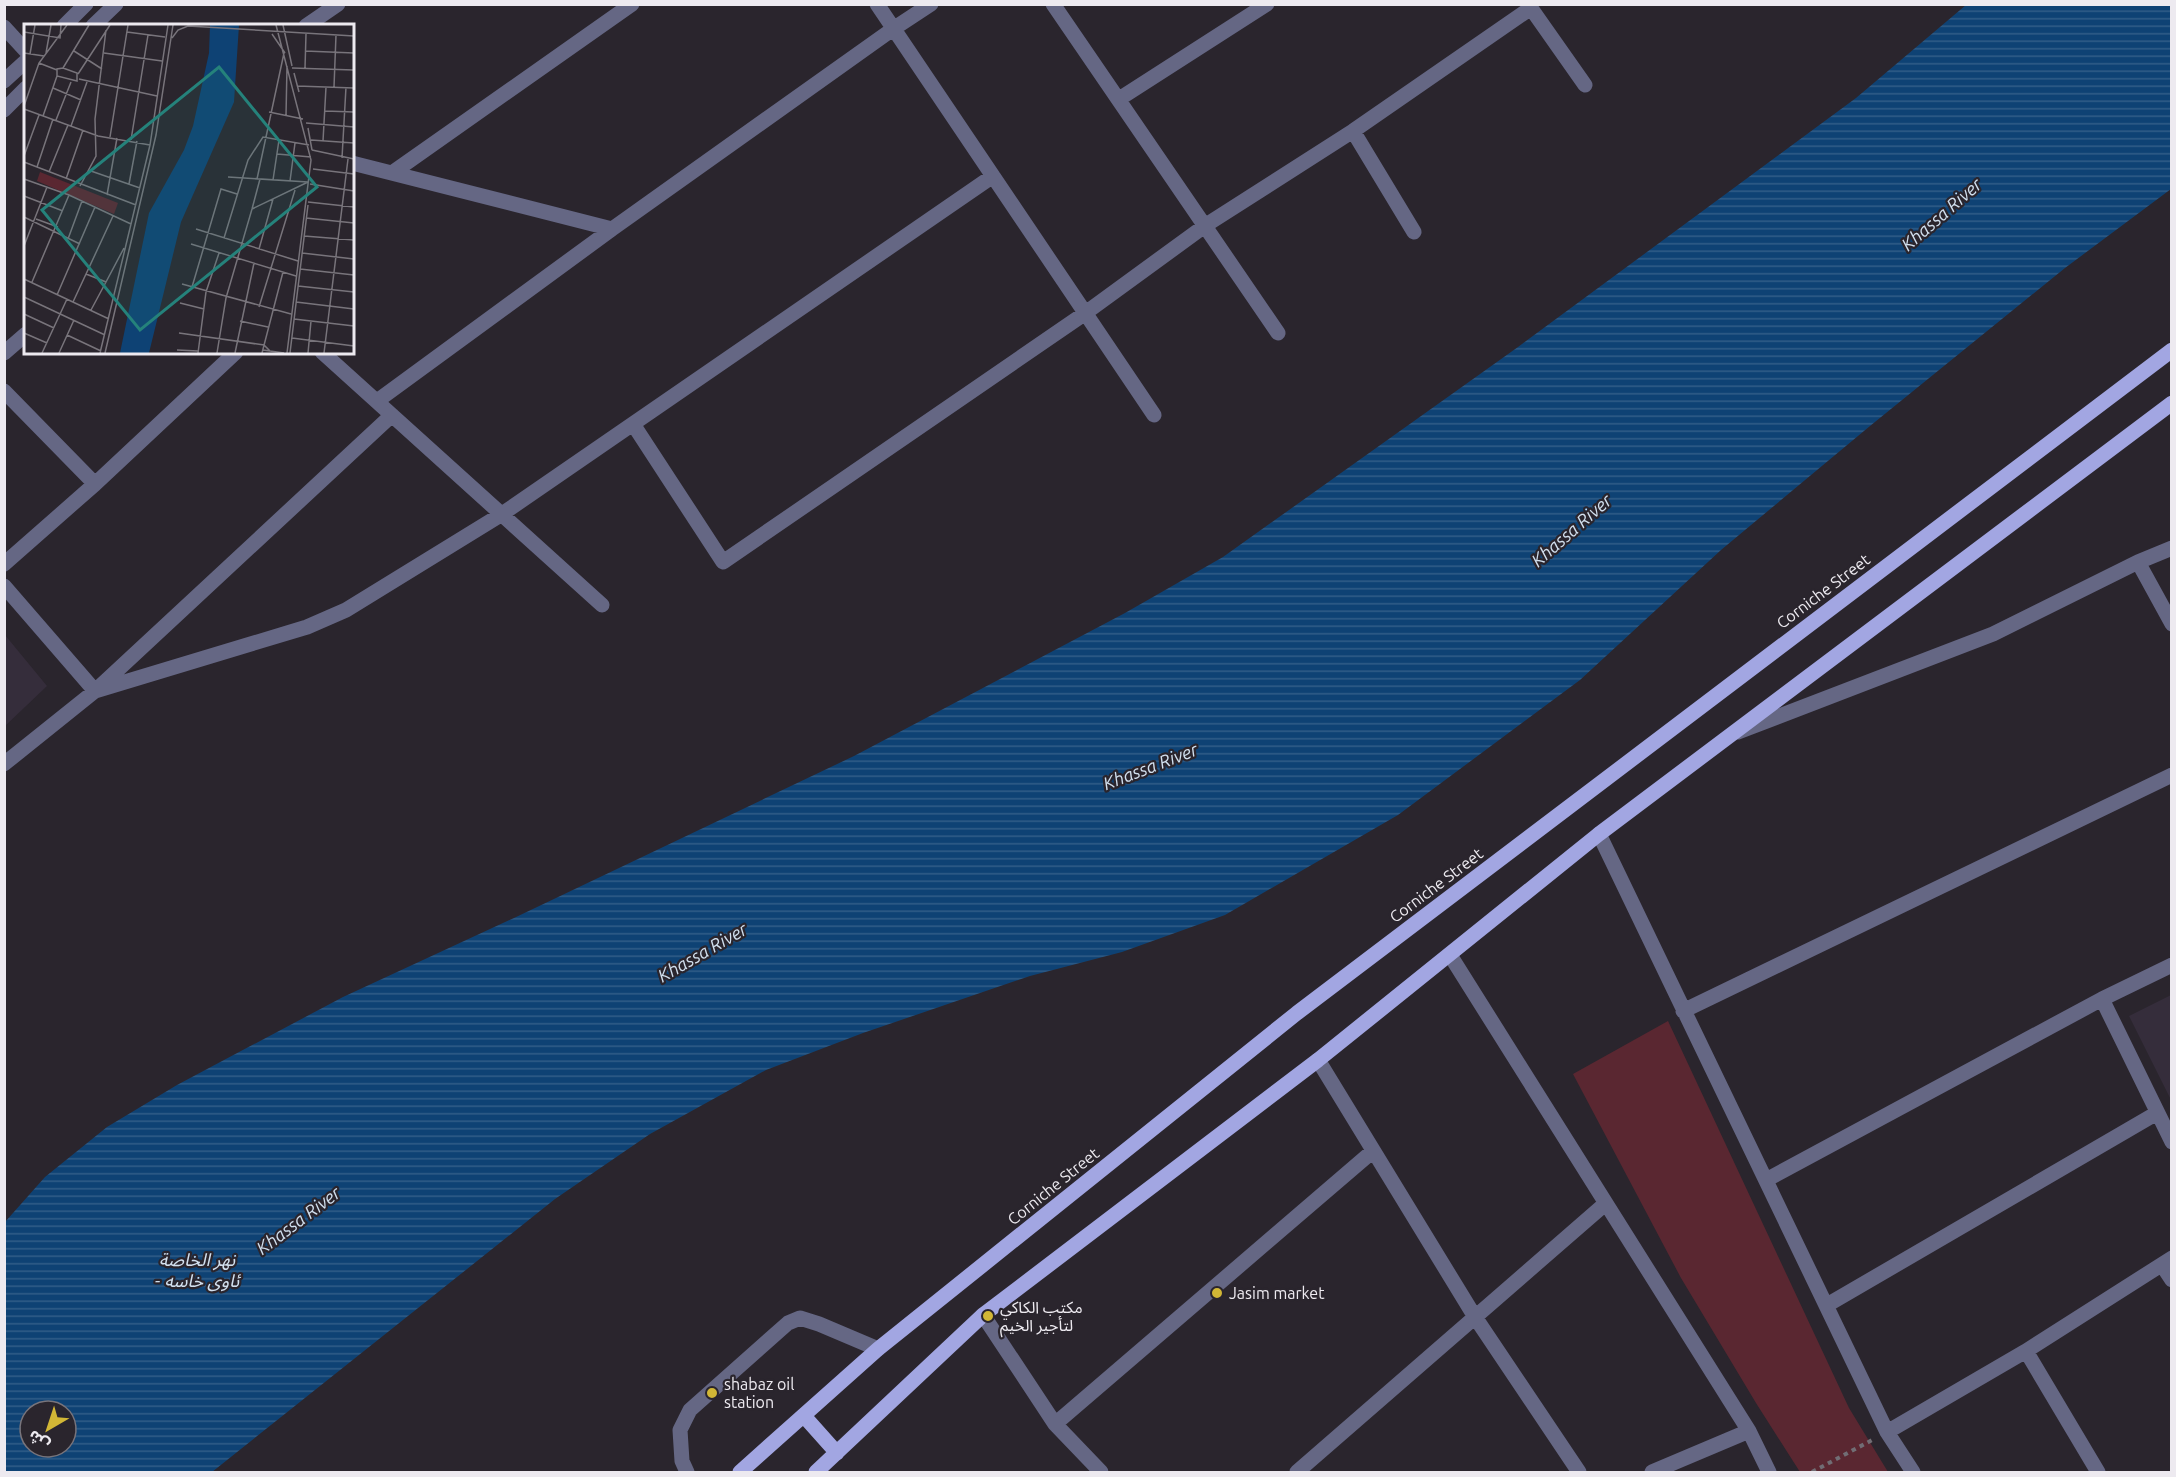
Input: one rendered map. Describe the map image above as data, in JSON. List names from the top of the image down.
{
  "streets": {
    "main road": ["Corniche Street"]
  },
  "water": ["Khassa River", "نهر الخاصة - ئاوی خاسە"],
  "places": ["Jasim market", "مكتب الكاكي لتأجير الخيم", "shabaz oil station"],
  "north": "bottom left"
}
